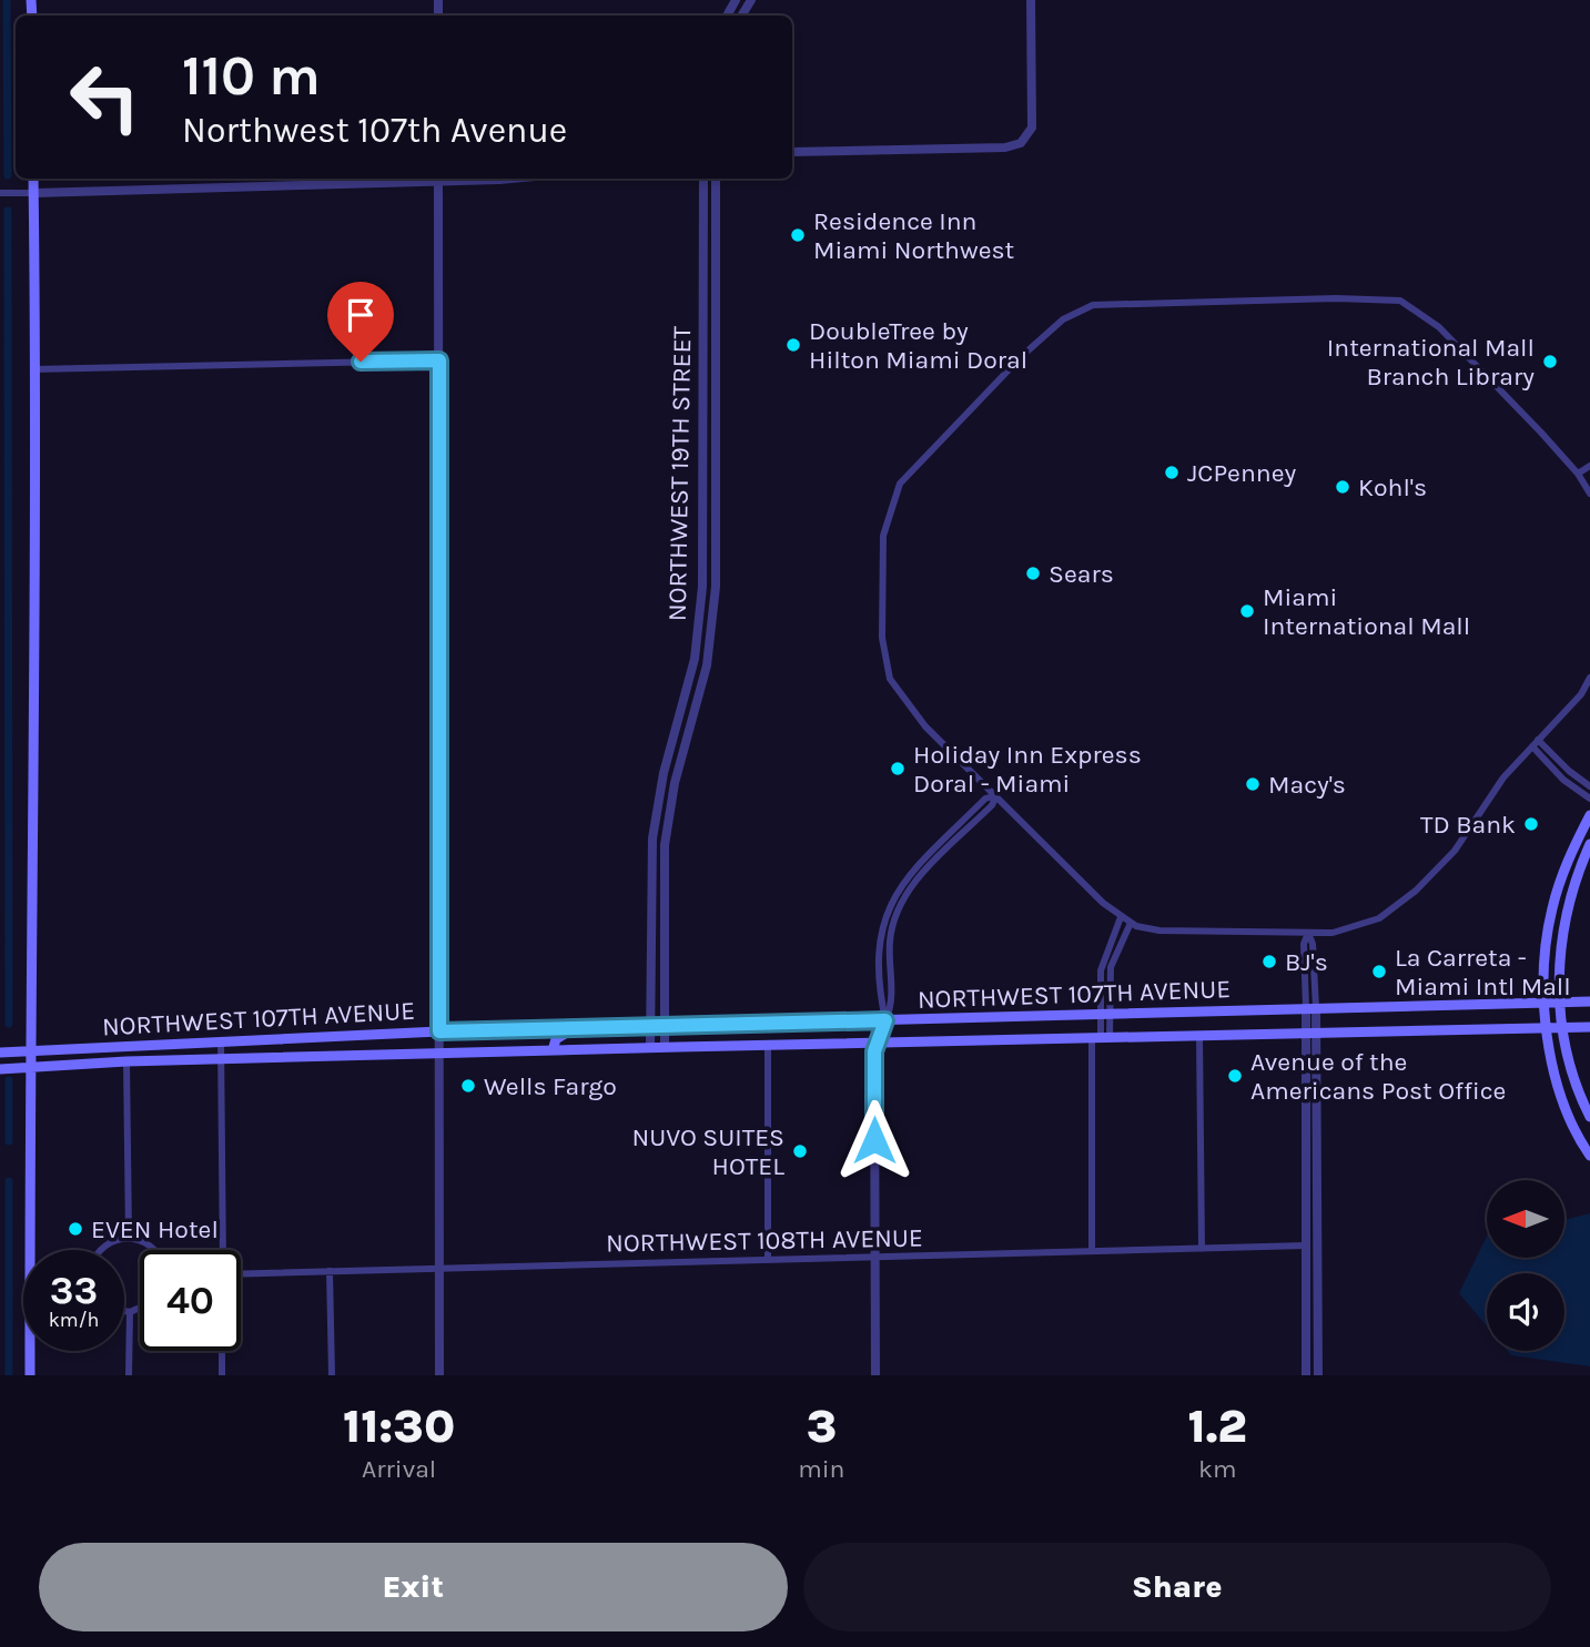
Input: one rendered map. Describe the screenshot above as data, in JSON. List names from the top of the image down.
{
  "streets": {
    "main road": ["NORTHWEST 107TH AVENUE"],
    "street": ["NORTHWEST 19TH STREET", "NORTHWEST 108TH AVENUE"]
  },
  "crossings": [
    ["NORTHWEST 19TH STREET", "NORTHWEST 107TH AVENUE"]
  ],
  "places": [
    "Residence Inn Miami Northwest",
    "DoubleTree by Hilton Miami Doral",
    "International Mall Branch Library",
    "JCPenney",
    "Kohl's",
    "Sears",
    "Miami International Mall",
    "Holiday Inn Express Doral - Miami",
    "Macy's",
    "TD Bank",
    "BJ's",
    "La Carreta - Miami Intl Mall",
    "Avenue of the Americans Post Office",
    "Wells Fargo",
    "NUVO SUITES HOTEL",
    "EVEN Hotel"
  ],
  "north": "left",
  "page": {
    "turn": ["110 m", "Northwest 107th Avenue"],
    "speed": "33 km/h",
    "limit": "40",
    "eta": [
      "11:30",
      "Arrival",
      "3",
      "min",
      "1.2",
      "km"
    ],
    "buttons": ["Exit", "Share"]
  }
}
